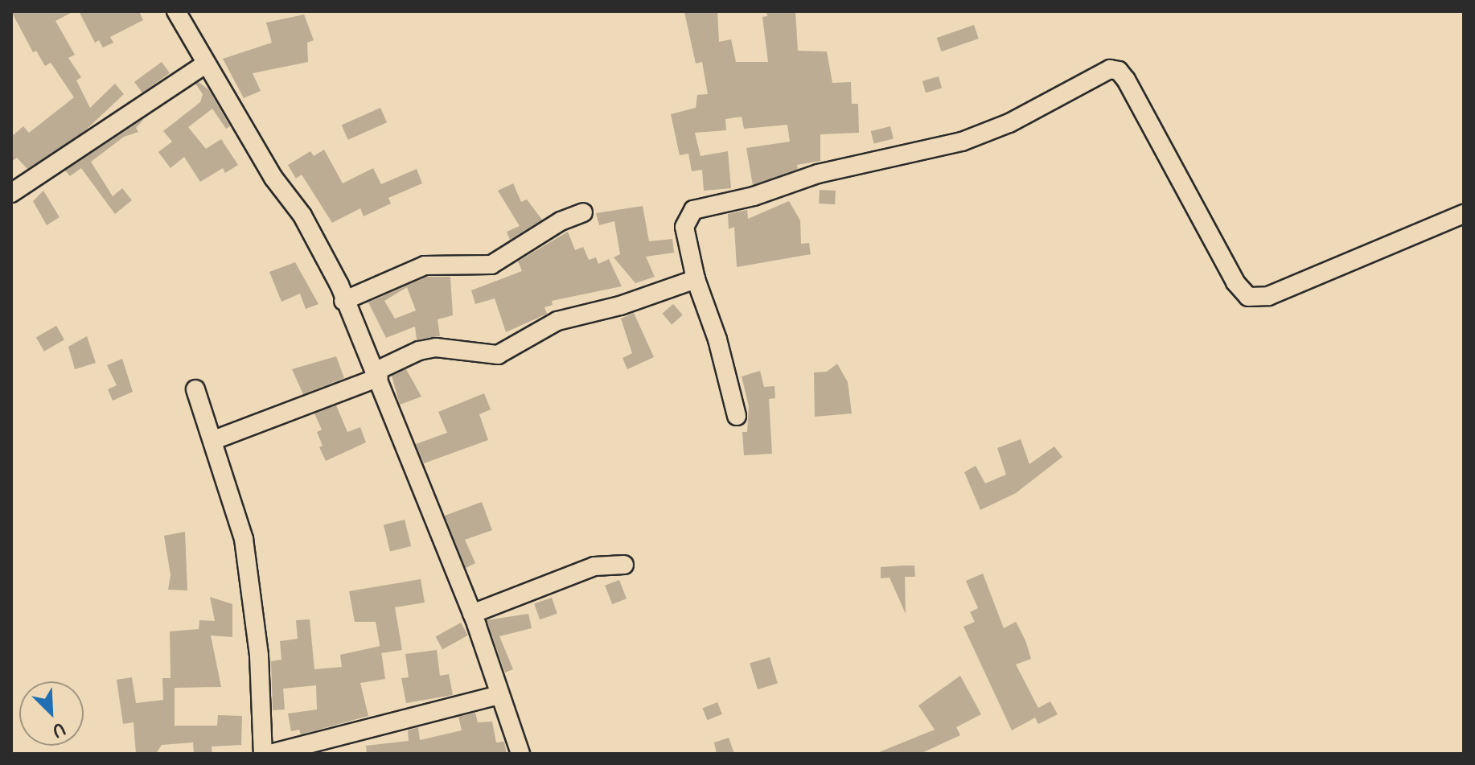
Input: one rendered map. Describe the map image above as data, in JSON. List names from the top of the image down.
{
  "north": "bottom right"
}
